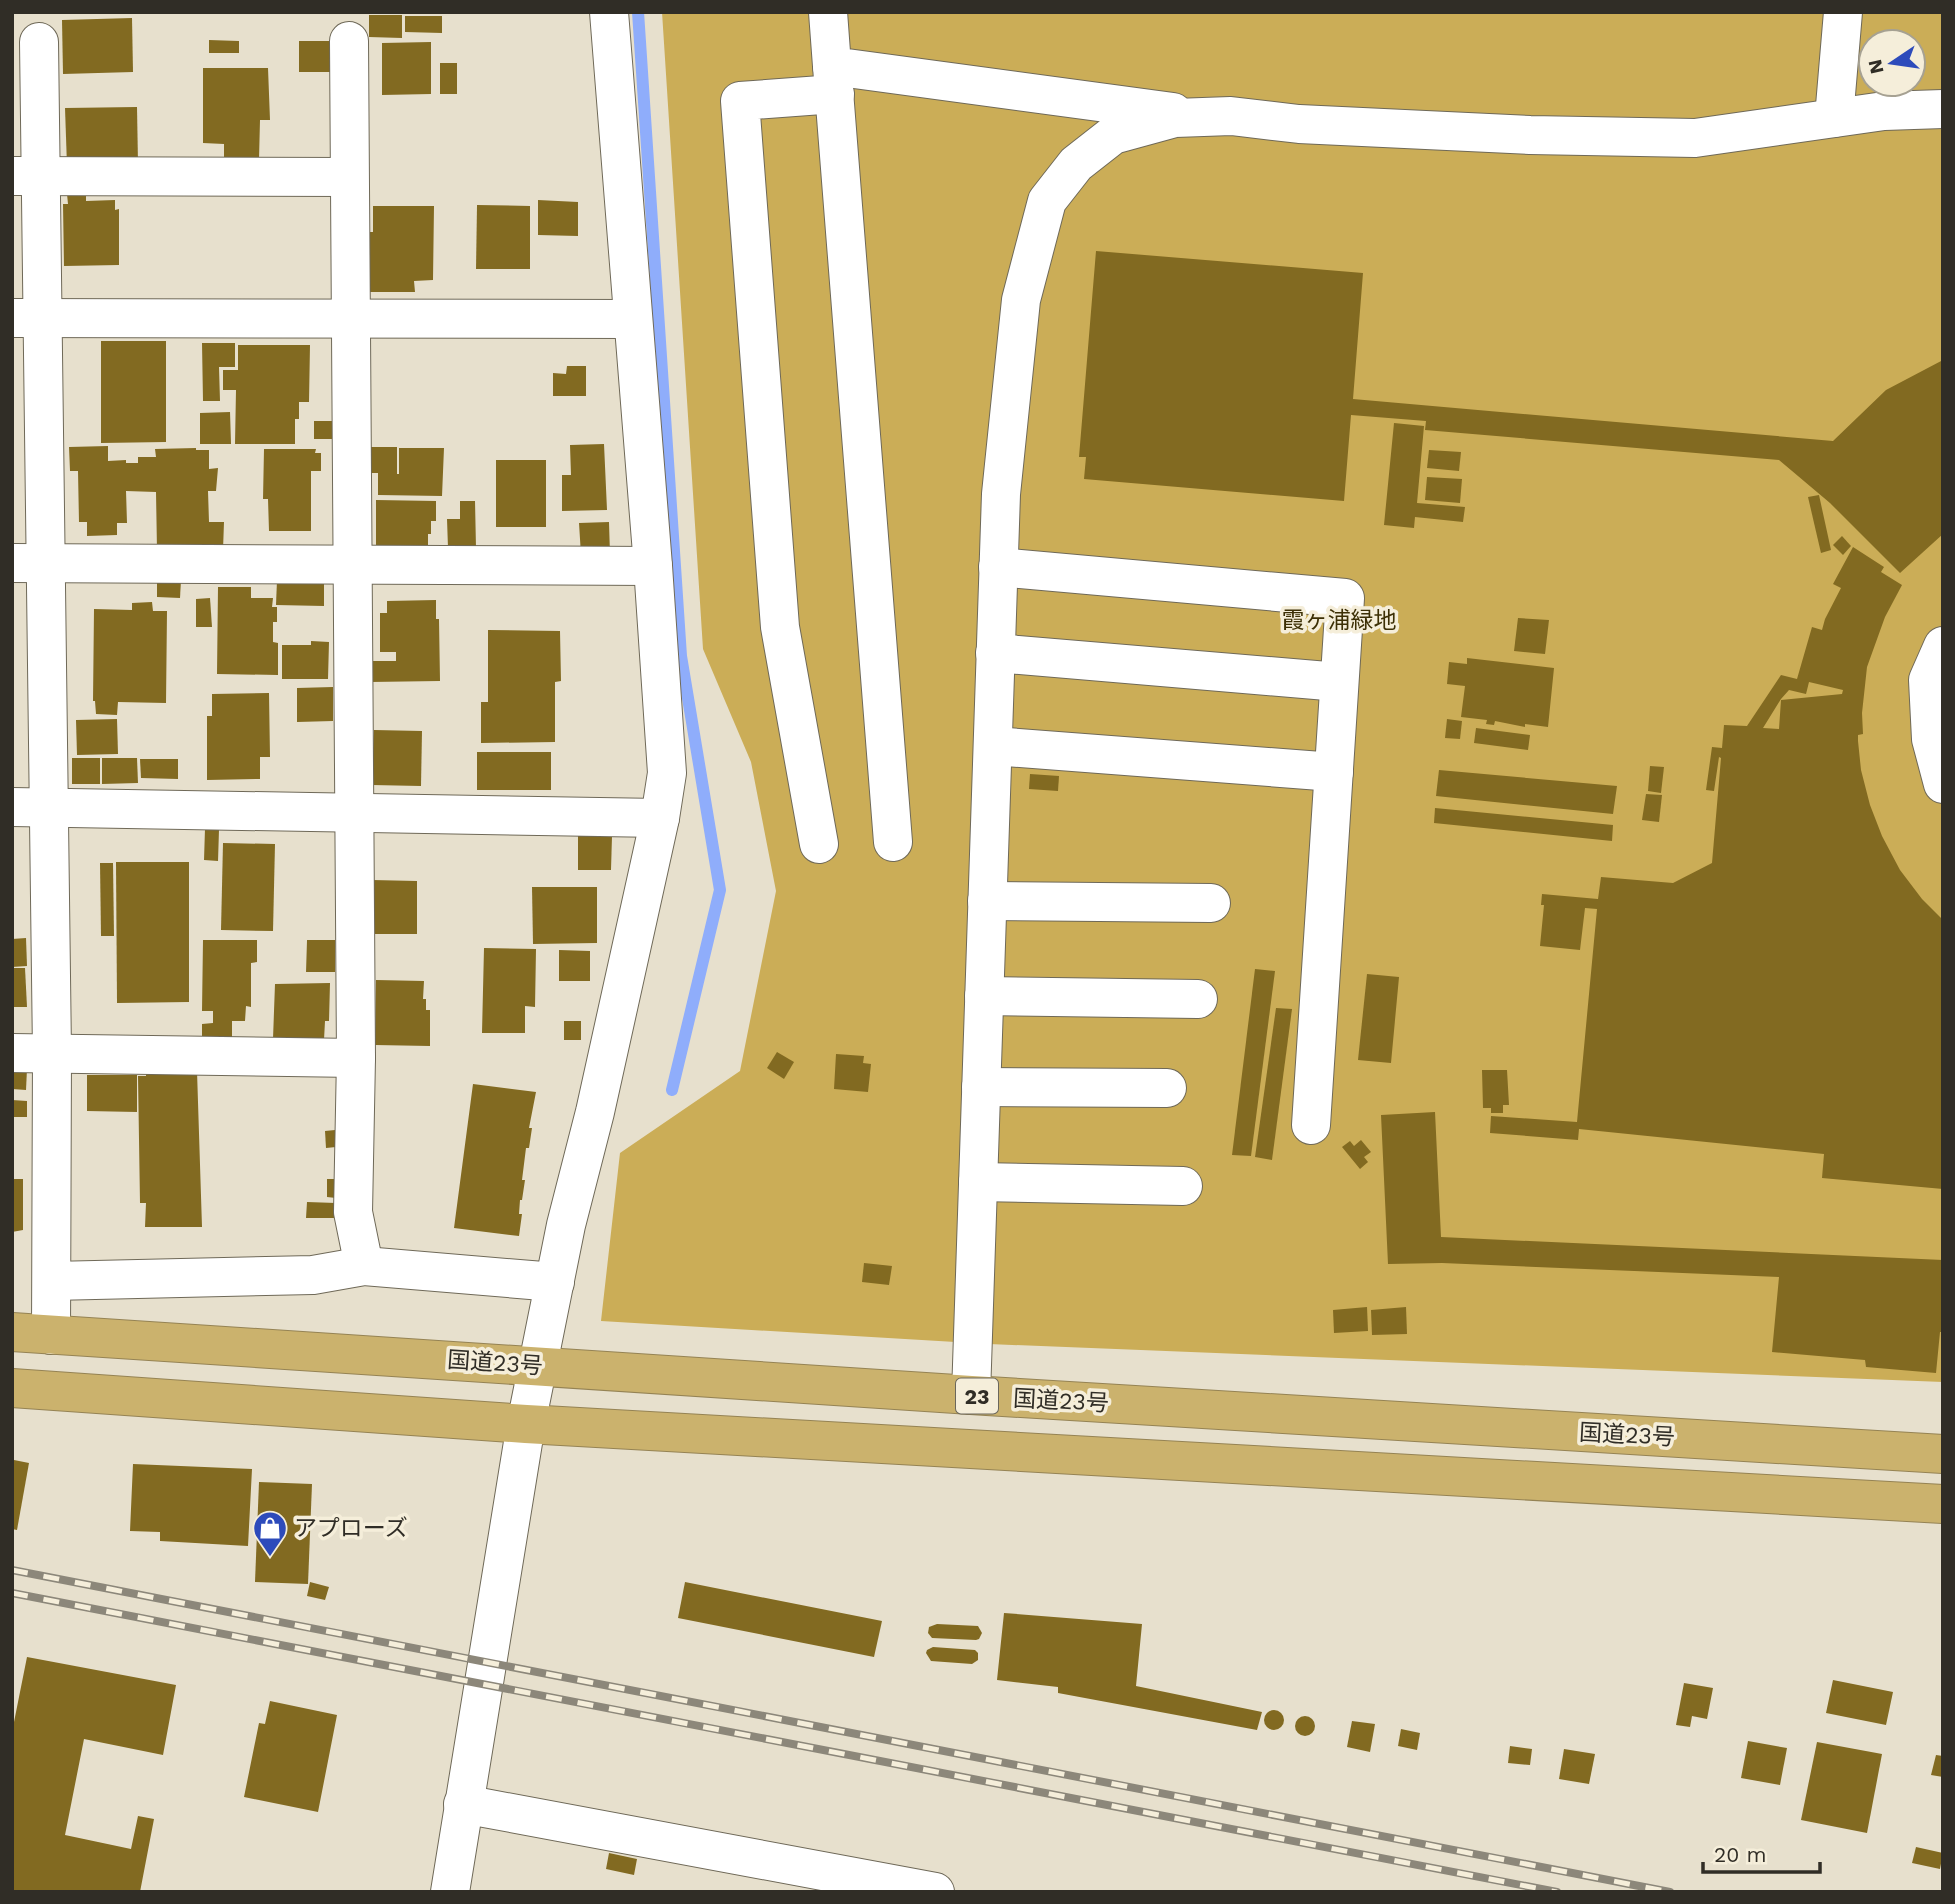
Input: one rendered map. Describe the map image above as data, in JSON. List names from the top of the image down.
{
  "streets": {
    "highway": ["国道23号", "23"]
  },
  "parks": ["霞ヶ浦緑地"],
  "places": {
    "shop": ["アプローズ"]
  },
  "scale_bar": "20 m",
  "north": "left"
}
